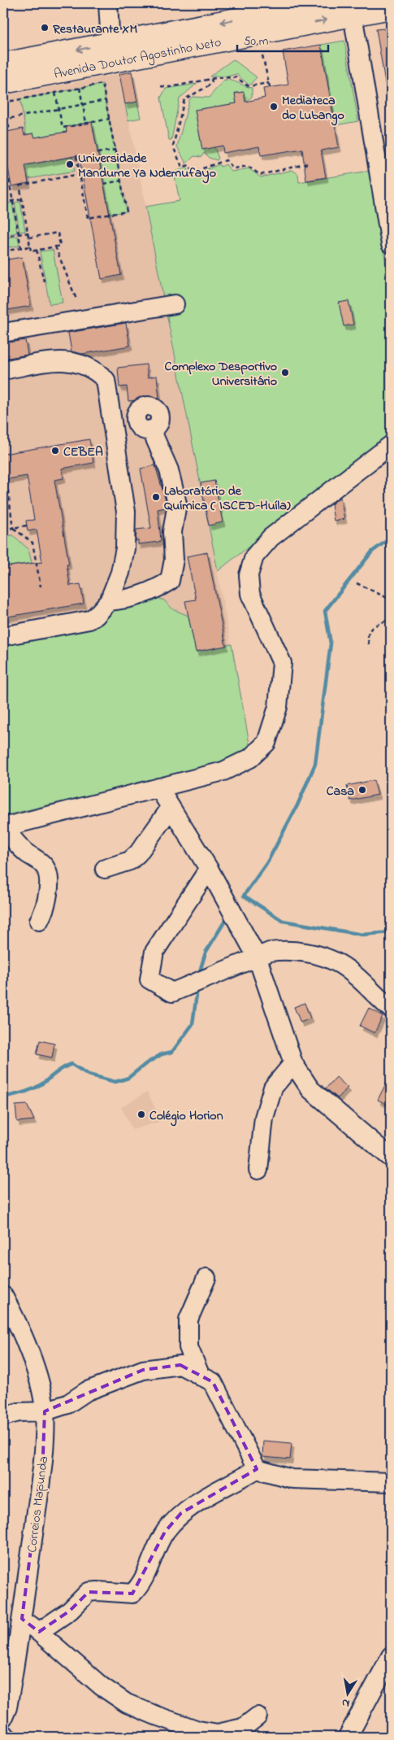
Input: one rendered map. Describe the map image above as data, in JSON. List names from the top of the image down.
{
  "streets": {
    "main road": ["Avenida Doutor Agostinho Neto"],
    "street": ["Correios Mapunda"]
  },
  "places": [
    "Restaurante XM",
    "Mediateca do Lubango",
    "Universidade Mandume Ya Ndemufayo",
    "Complexo Desportivo Universitário",
    "CEBEA",
    "Laboratório de Química ( ISCED-Huíla)",
    "Casa",
    "Colégio Horion"
  ],
  "scale_bar": "50 m",
  "north": "bottom"
}
